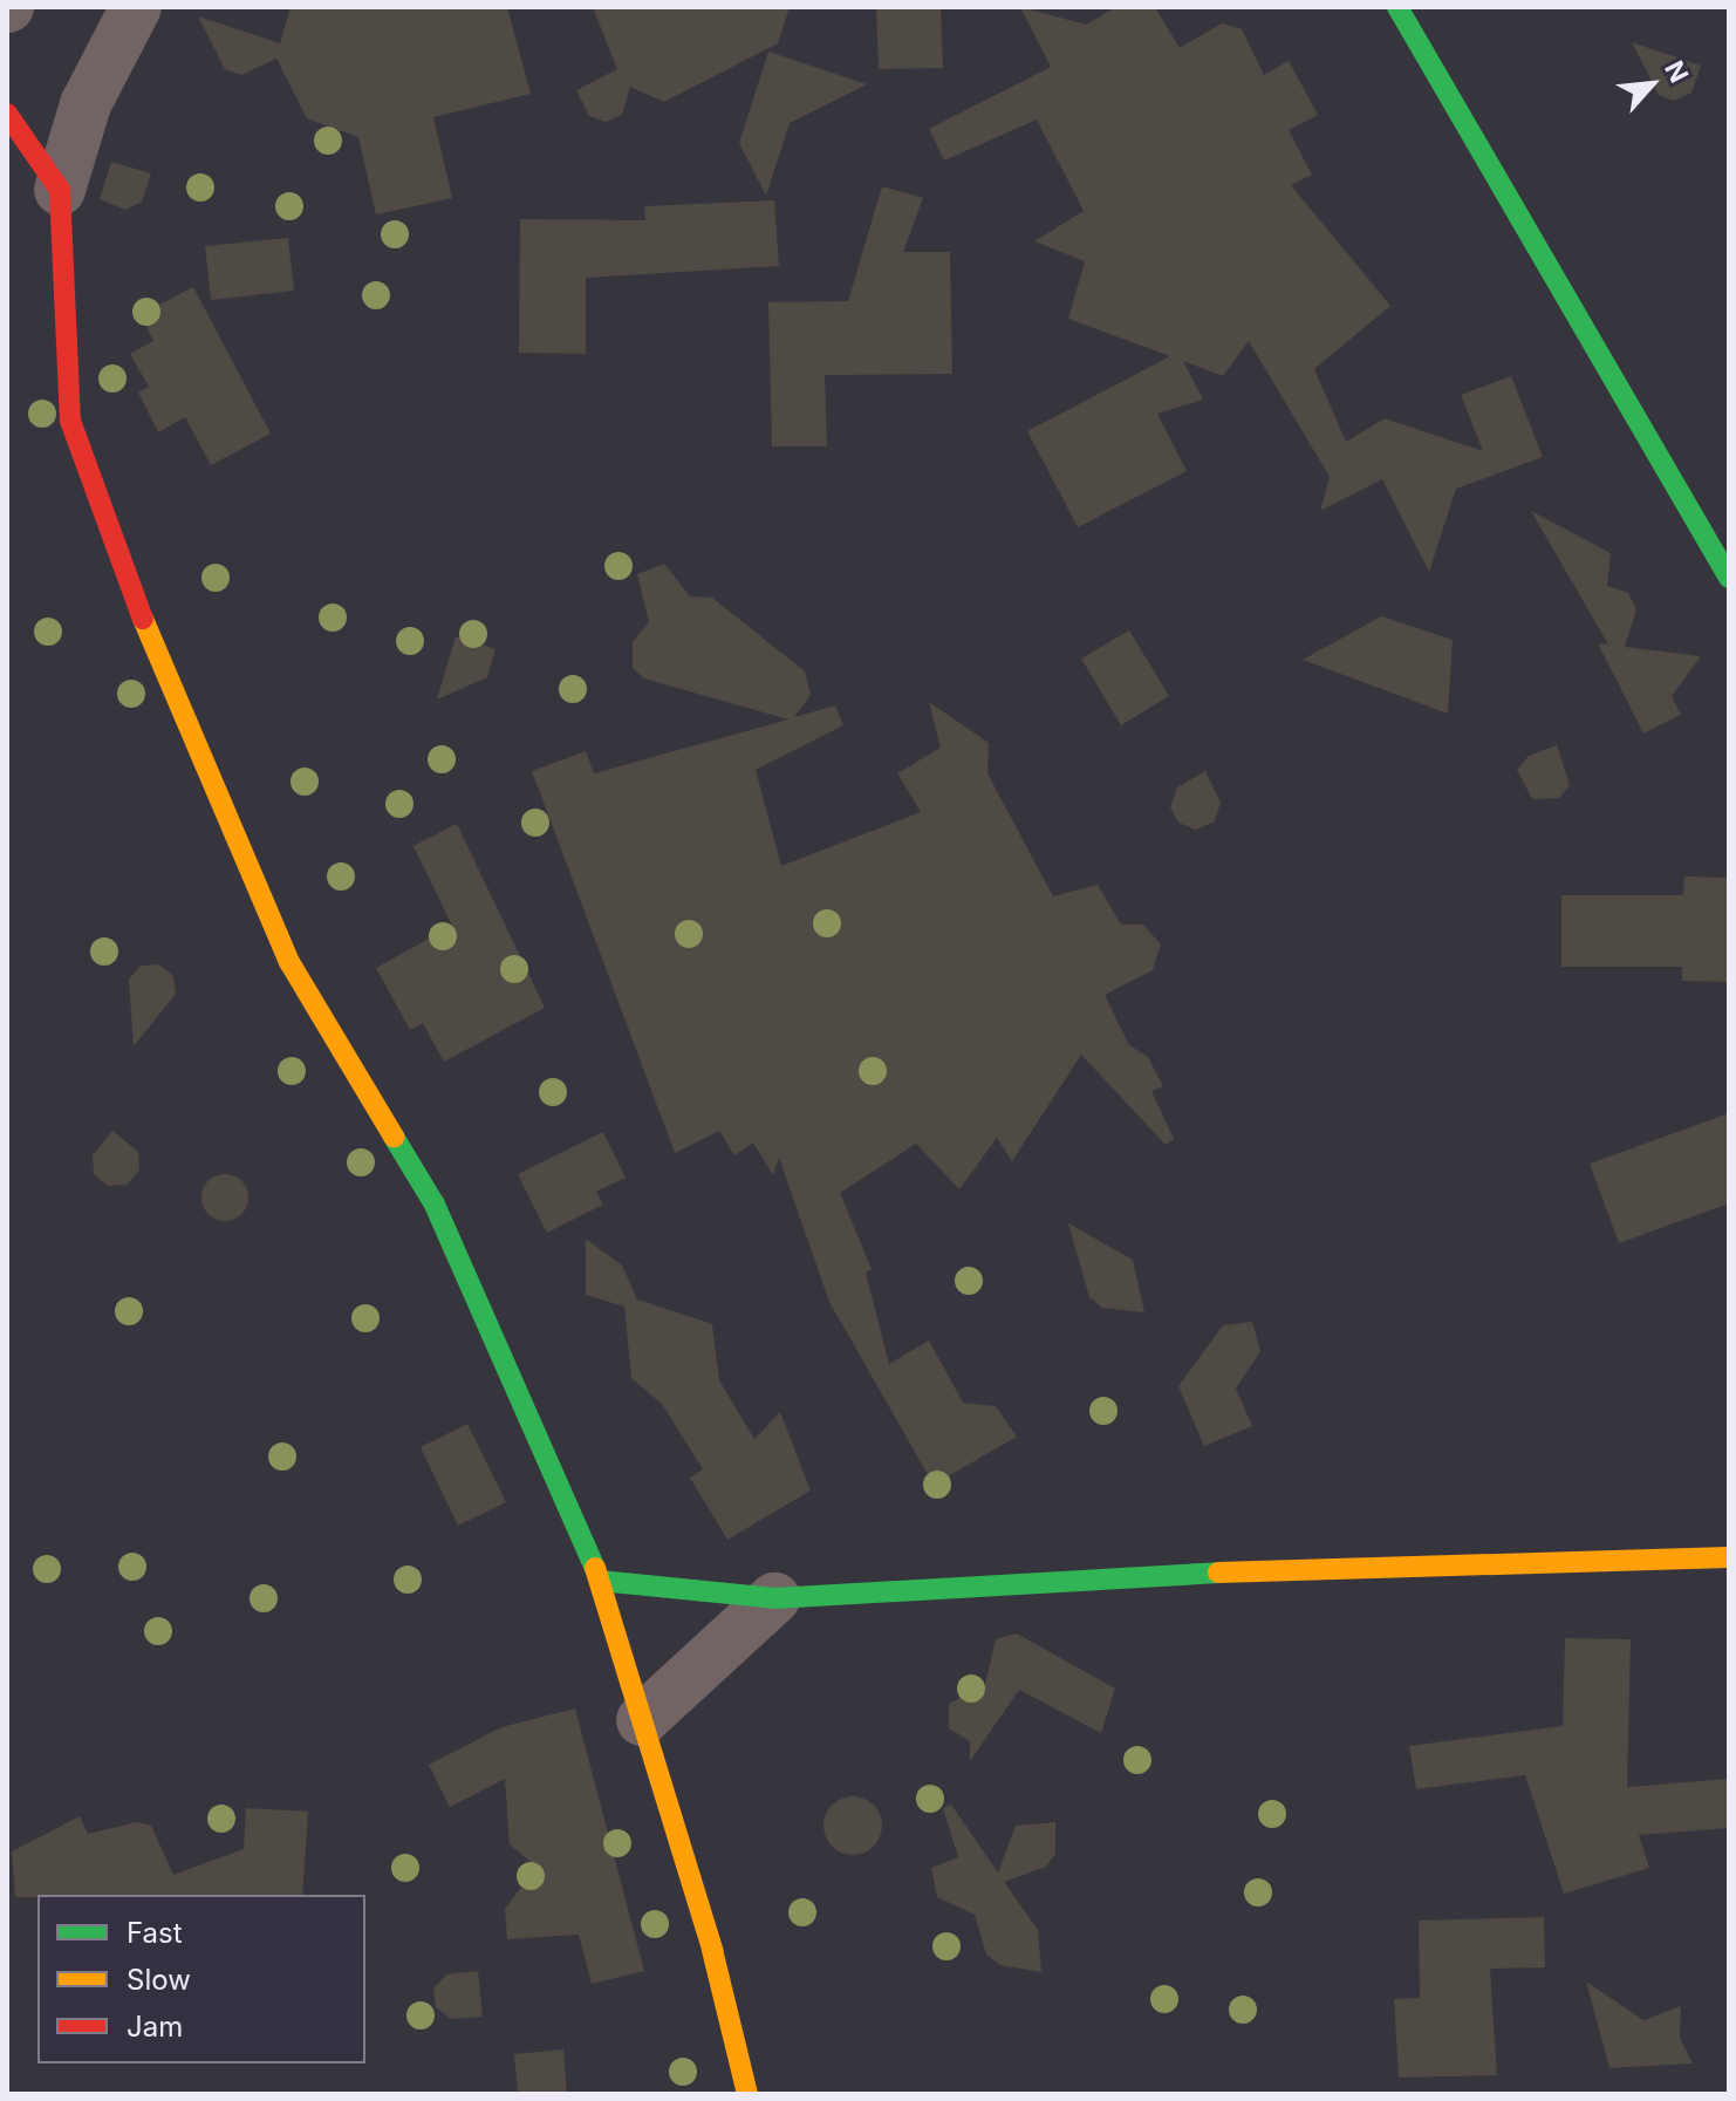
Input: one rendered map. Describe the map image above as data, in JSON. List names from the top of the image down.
{
  "legend": ["Fast", "Slow", "Jam"],
  "north": "top right"
}
